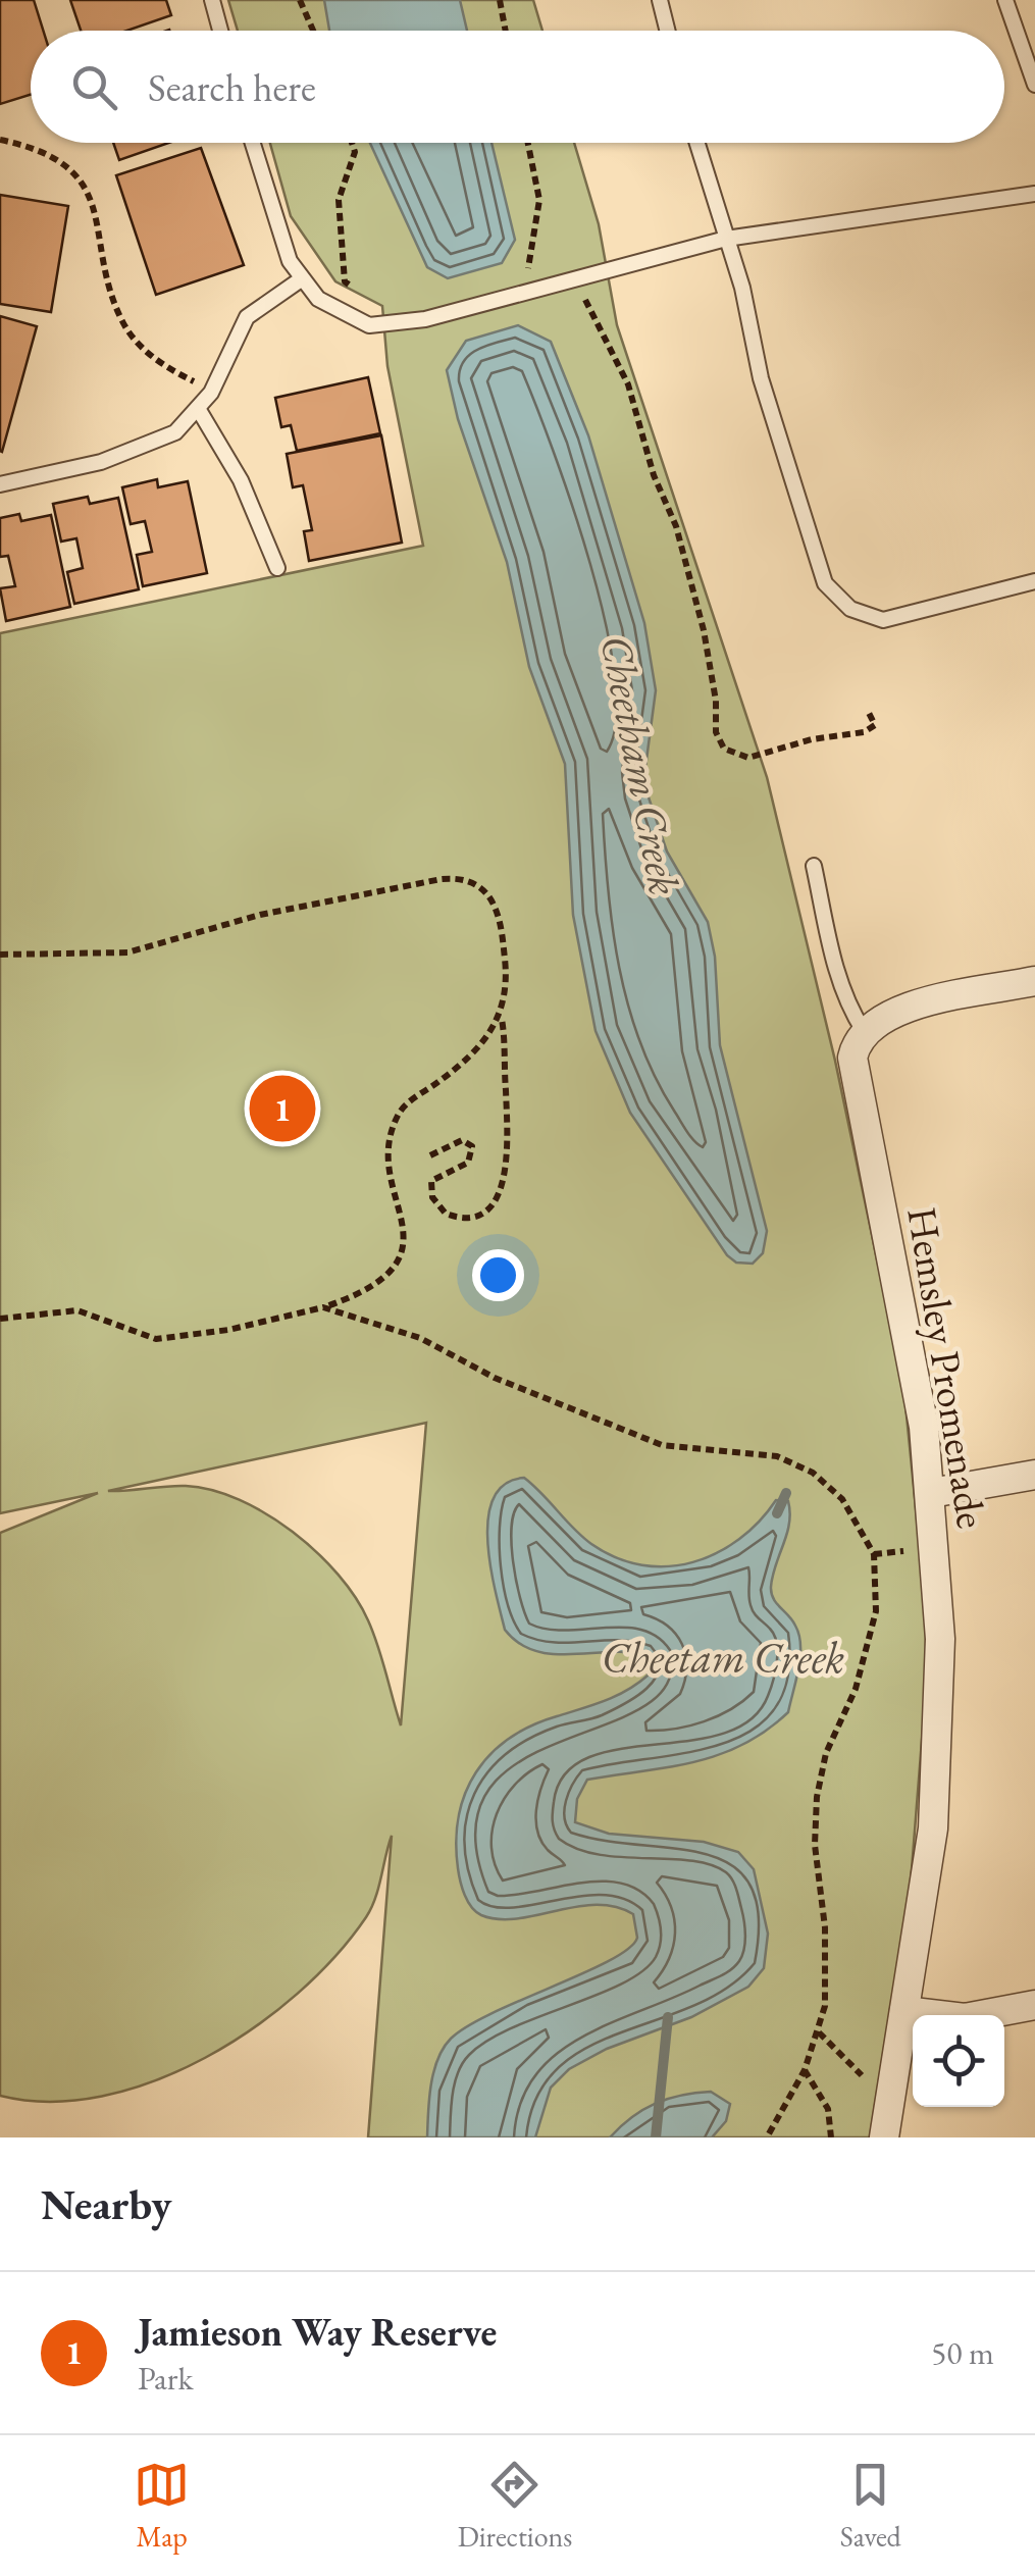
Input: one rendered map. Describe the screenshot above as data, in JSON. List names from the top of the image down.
{
  "streets": {
    "street": ["Hemsley Promenade"]
  },
  "water": ["Cheetham Creek", "Cheetam Creek"],
  "page": {
    "search": "Search here",
    "pins": "1",
    "heading": "Nearby",
    "list": [
      {
        "mark": "1",
        "name": "Jamieson Way Reserve",
        "note": "Park",
        "value": "50 m"
      }
    ],
    "nav": ["Map", "Directions", "Saved"]
  }
}
